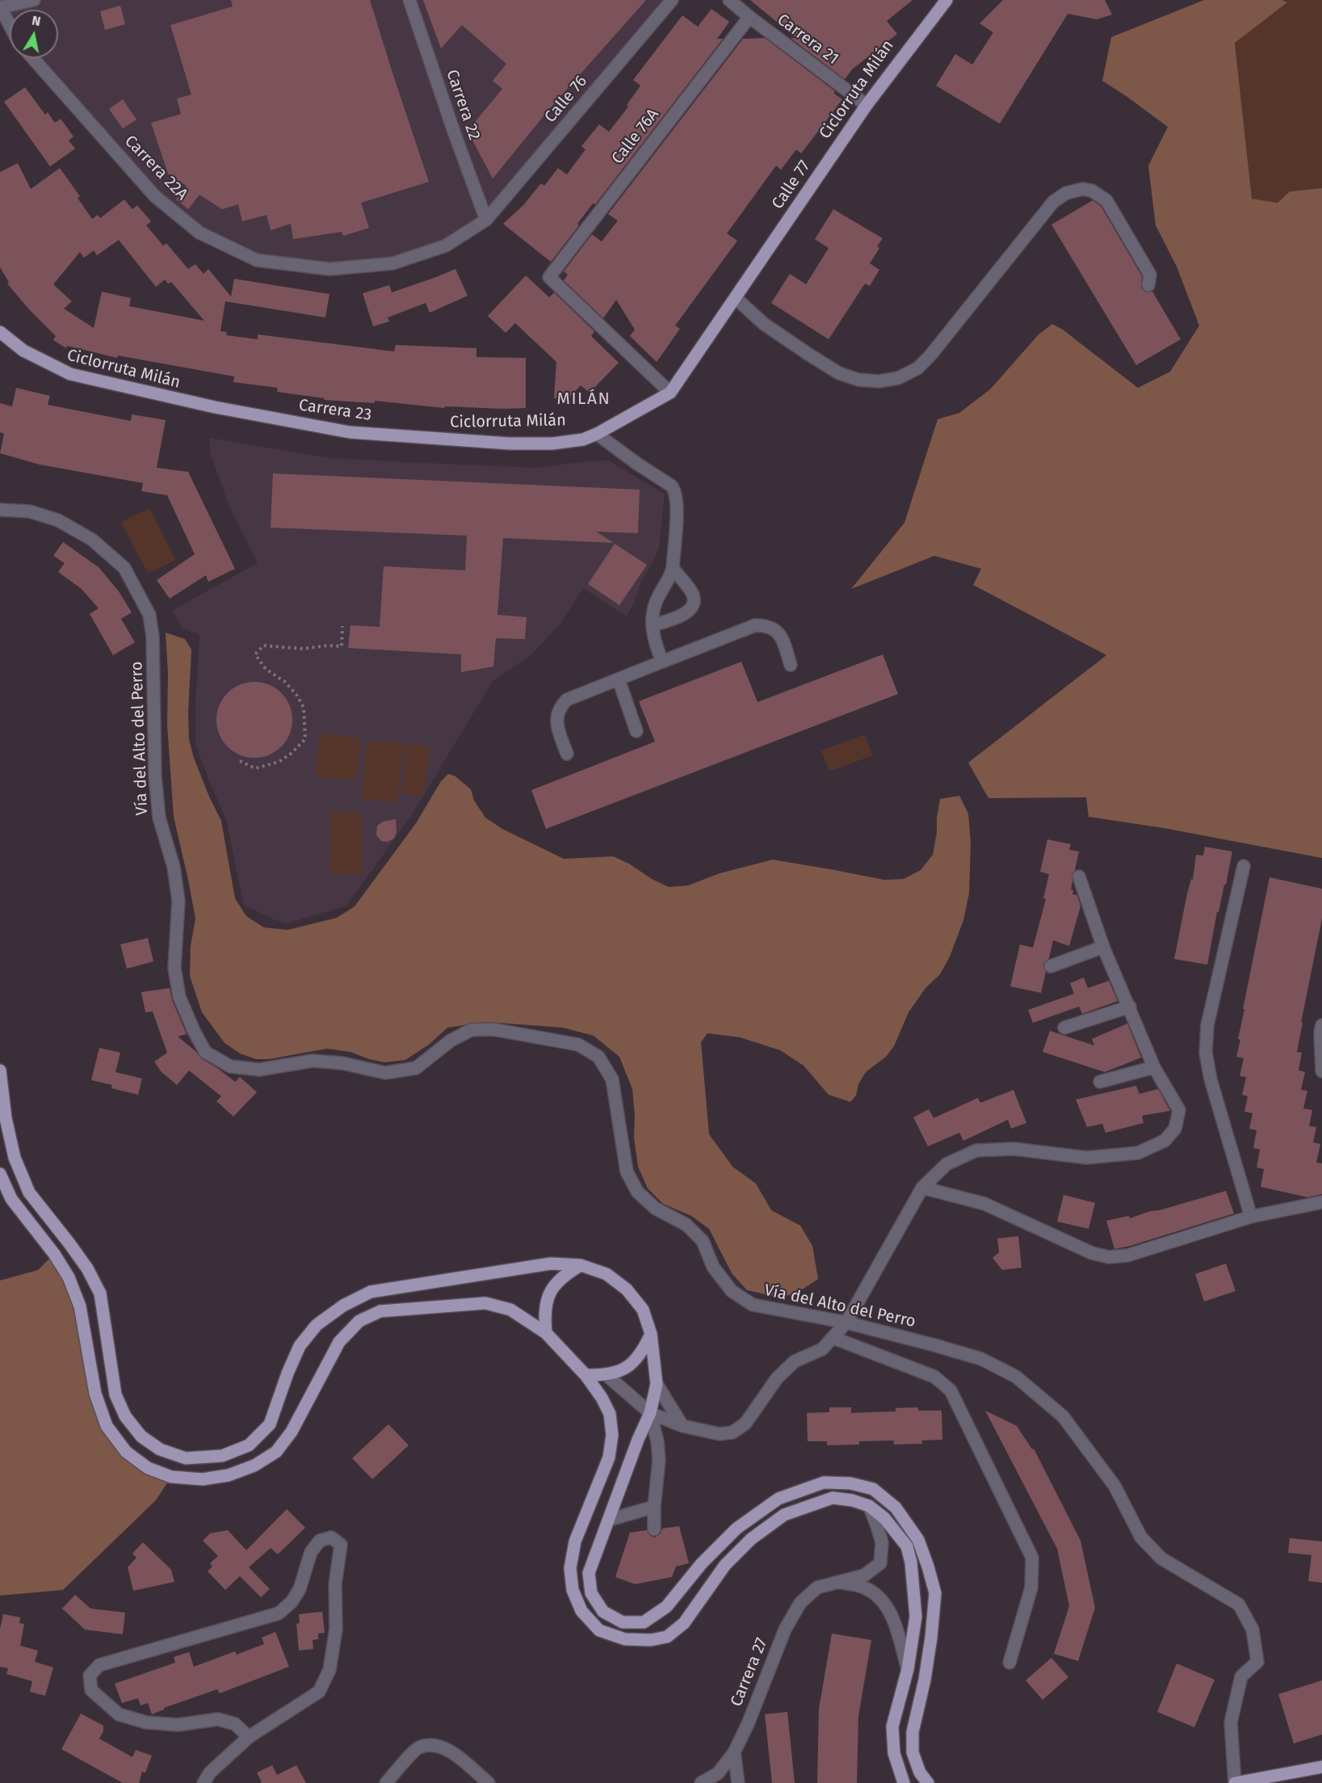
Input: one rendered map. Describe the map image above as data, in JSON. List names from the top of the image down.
{
  "streets": {
    "main road": ["Calle 77", "Carrera 23"],
    "street": [
      "Carrera 21",
      "Calle 76",
      "Carrera 22",
      "Calle 76A",
      "Carrera 22A",
      "Vía del Alto del Perro",
      "Carrera 27"
    ]
  },
  "crossings": [
    ["Carrera 21", "Calle 76A"],
    ["Carrera 21", "Calle 77"],
    ["Calle 76", "Carrera 22"],
    ["Calle 76", "Carrera 22A"],
    ["Carrera 22", "Carrera 22A"],
    ["Calle 76A", "Calle 77"],
    ["Calle 76A", "Carrera 23"],
    ["Calle 77", "Carrera 23"]
  ],
  "districts": ["MILÁN"],
  "north": "top"
}
